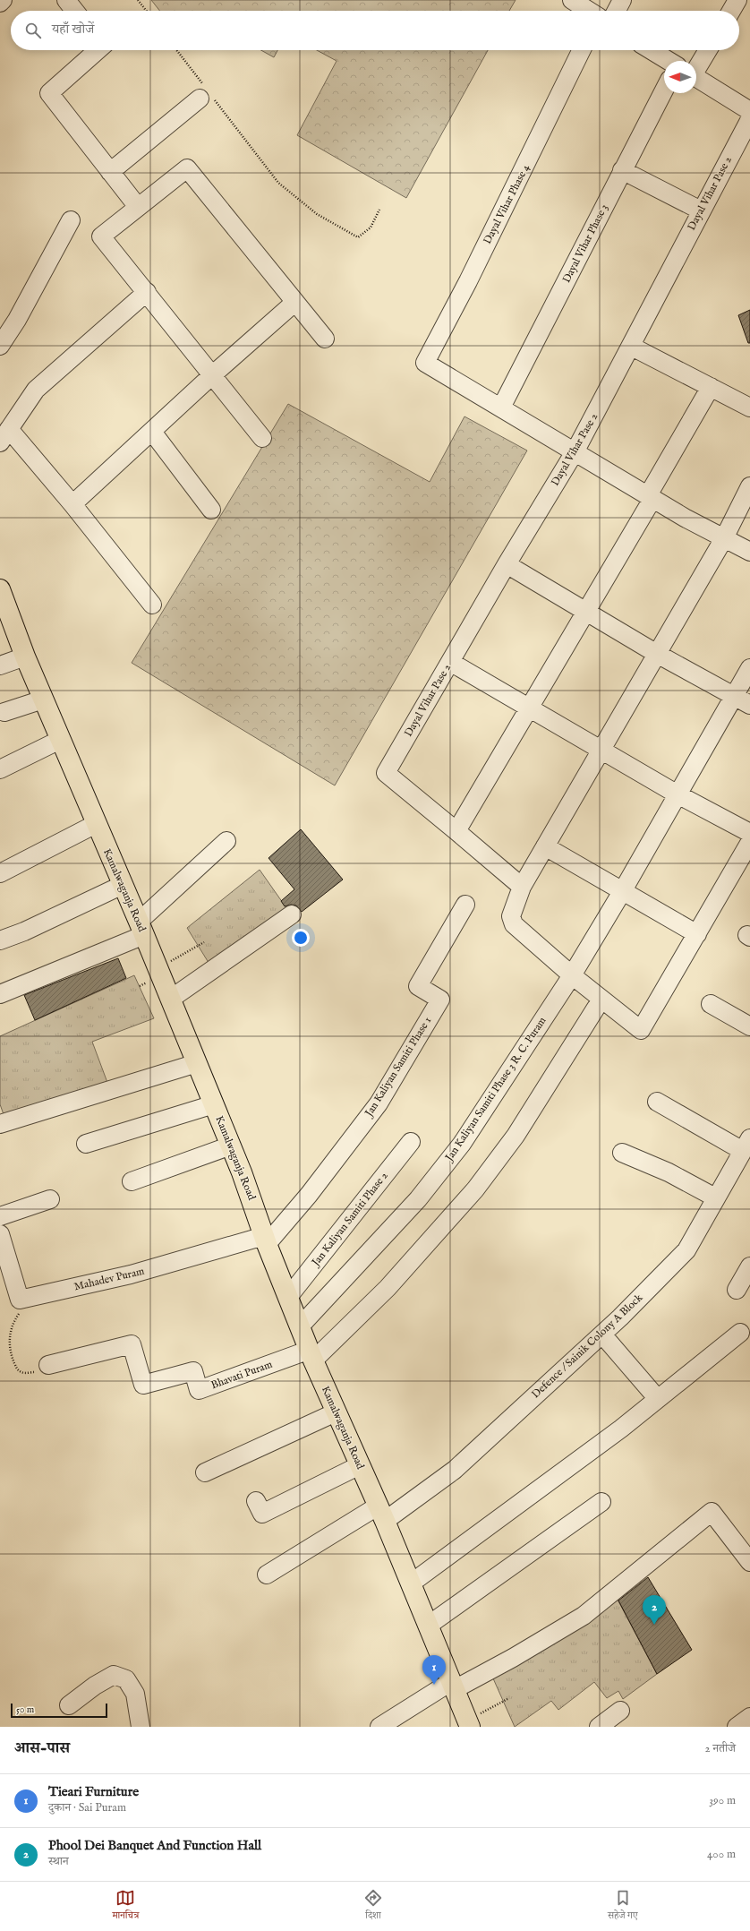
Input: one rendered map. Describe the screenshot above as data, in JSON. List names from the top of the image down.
{
  "streets": {
    "main road": ["Kamalwaganja Road"],
    "street": [
      "Dayal Vihar Pase 2",
      "Dayal Vihar Phase 4",
      "Dayal Vihar Phase 3",
      "Jan Kaliyan Samiti Phase 1",
      "Jan Kaliyan Samiti Phase 3 R. C. Puram",
      "Jan Kaliyan Samiti Phase 2",
      "Mahadev Puram",
      "Defence / Sainik Colony A Block",
      "Bhavati Puram"
    ]
  },
  "crossings": [
    ["Dayal Vihar Phase 4", "Dayal Vihar Phase 3"],
    ["Kamalwaganja Road", "Jan Kaliyan Samiti Phase 1"],
    ["Kamalwaganja Road", "Jan Kaliyan Samiti Phase 3 R. C. Puram"],
    ["Kamalwaganja Road", "Jan Kaliyan Samiti Phase 2"],
    ["Kamalwaganja Road", "Mahadev Puram"],
    ["Kamalwaganja Road", "Defence / Sainik Colony A Block"],
    ["Kamalwaganja Road", "Bhavati Puram"],
    ["Jan Kaliyan Samiti Phase 1", "Mahadev Puram"]
  ],
  "scale_bar": "50 m",
  "north": "left",
  "page": {
    "search": "यहाँ खोजें",
    "pins": ["2", "1"],
    "scale": "50 m",
    "heading": ["आस-पास", "2 नतीजे"],
    "list": [
      {
        "mark": "1",
        "name": "Tieari Furniture",
        "note": "दुकान · Sai Puram",
        "value": "390 m"
      },
      {
        "mark": "2",
        "name": "Phool Dei Banquet And Function Hall",
        "note": "स्थान",
        "value": "400 m"
      }
    ],
    "nav": ["मानचित्र", "दिशा", "सहेजे गए"]
  }
}
